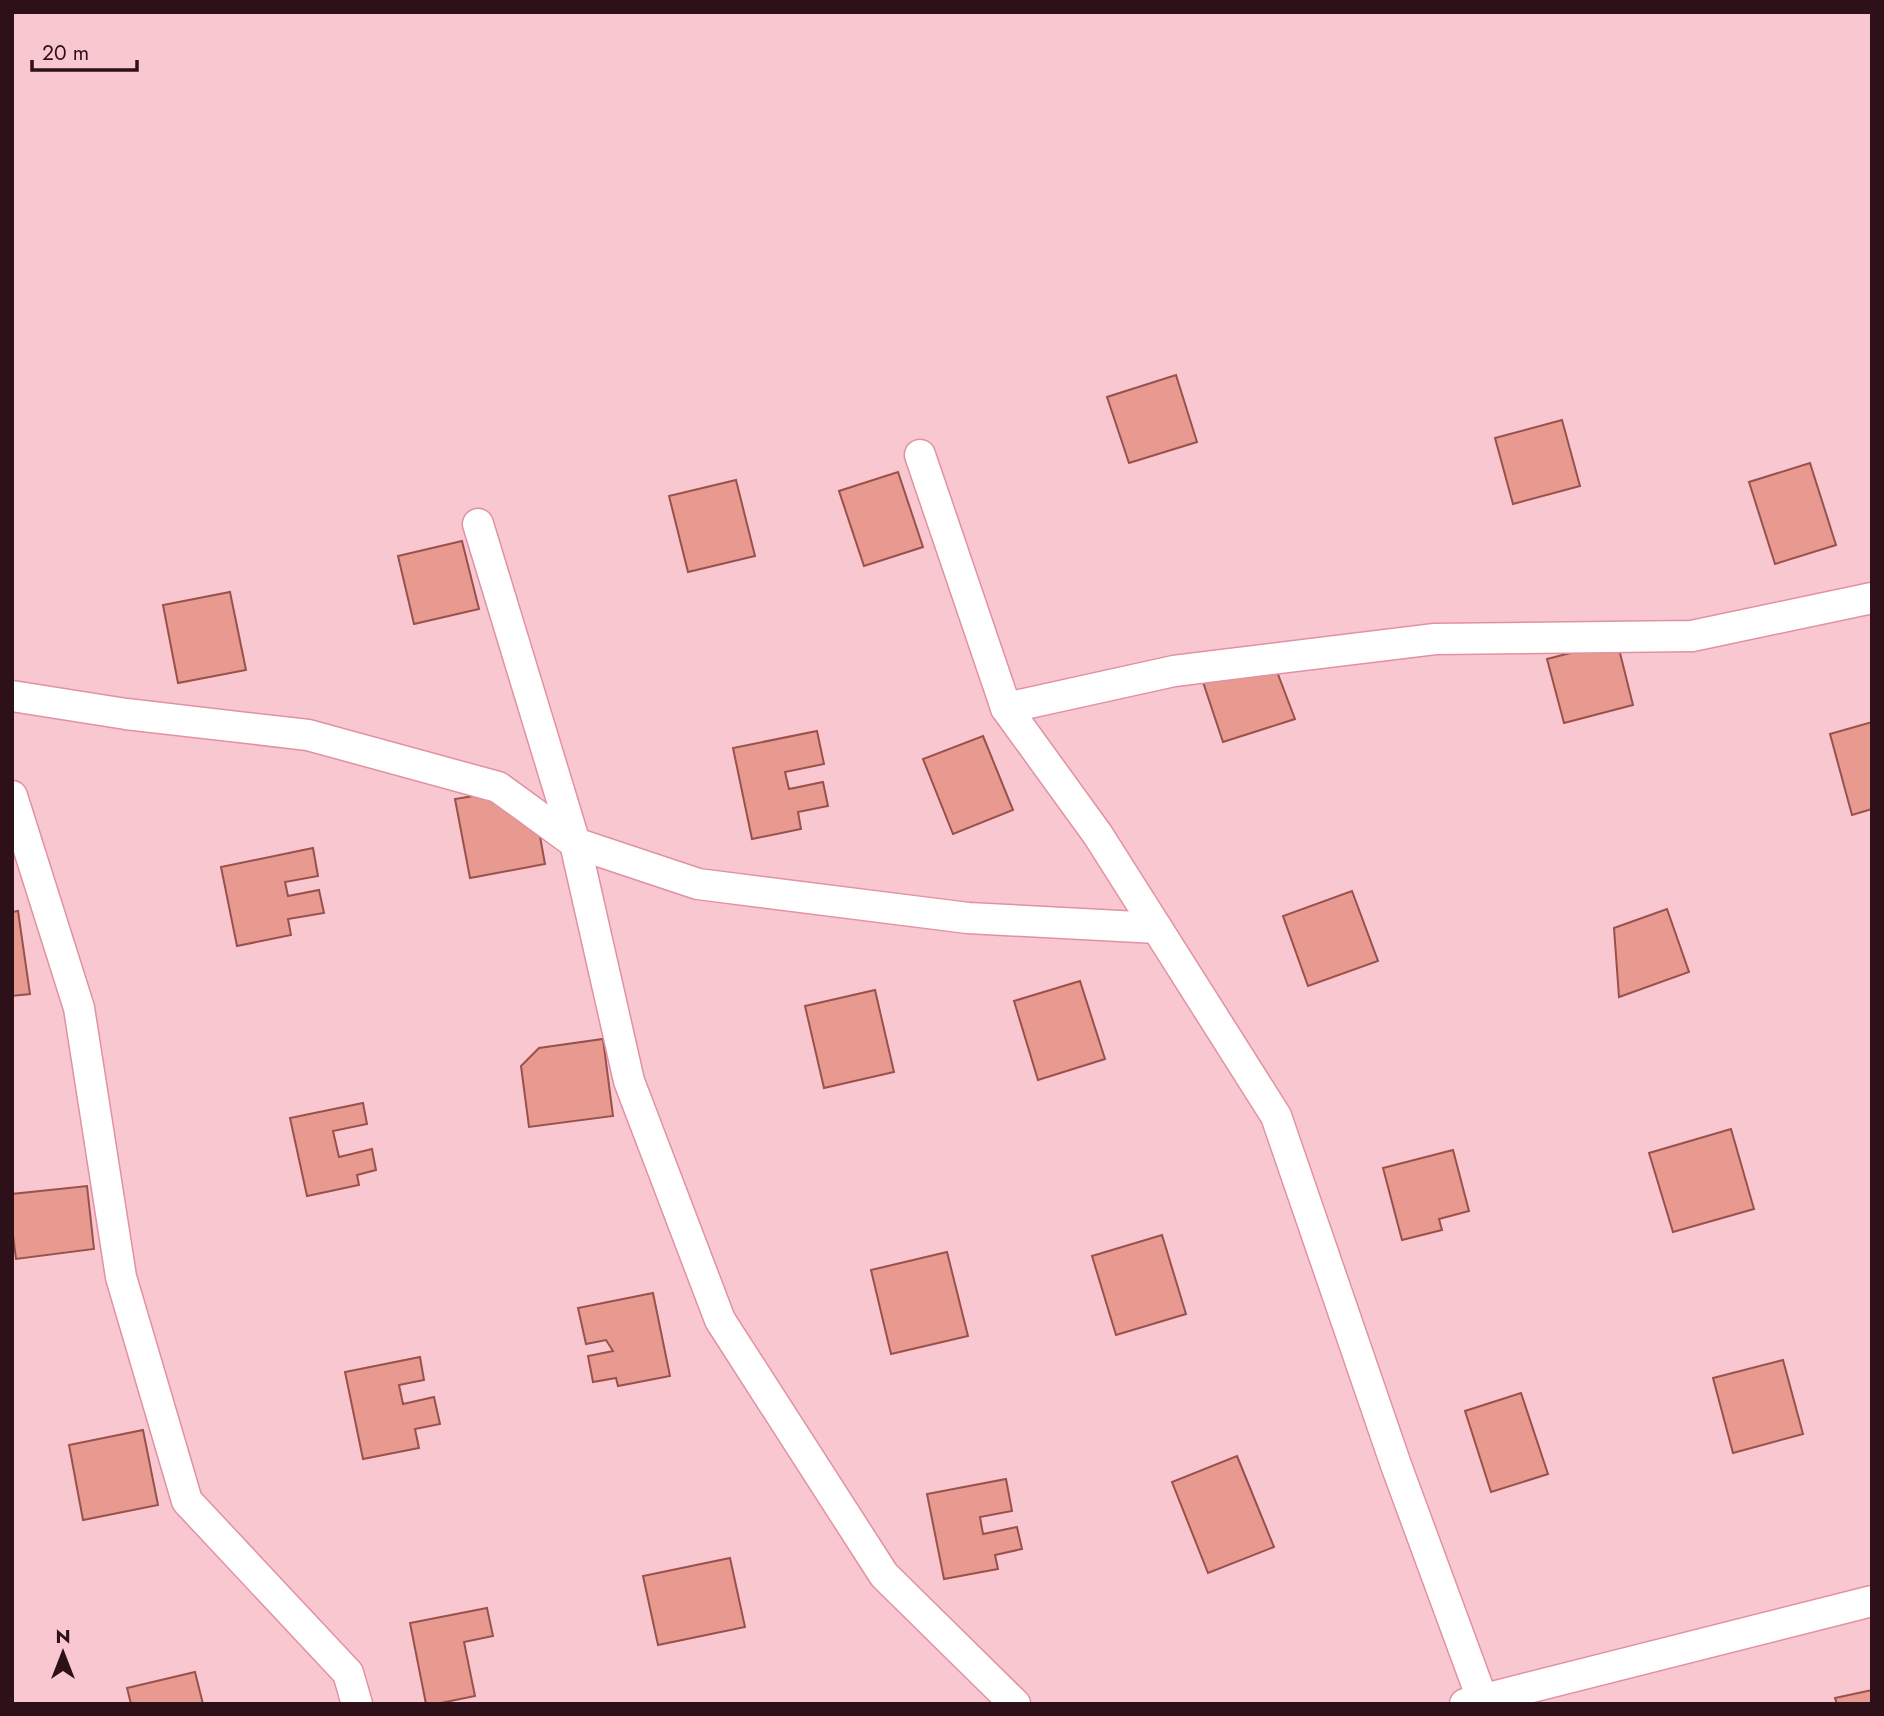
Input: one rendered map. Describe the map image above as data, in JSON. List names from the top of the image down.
{
  "scale_bar": "20 m",
  "north": "top"
}
